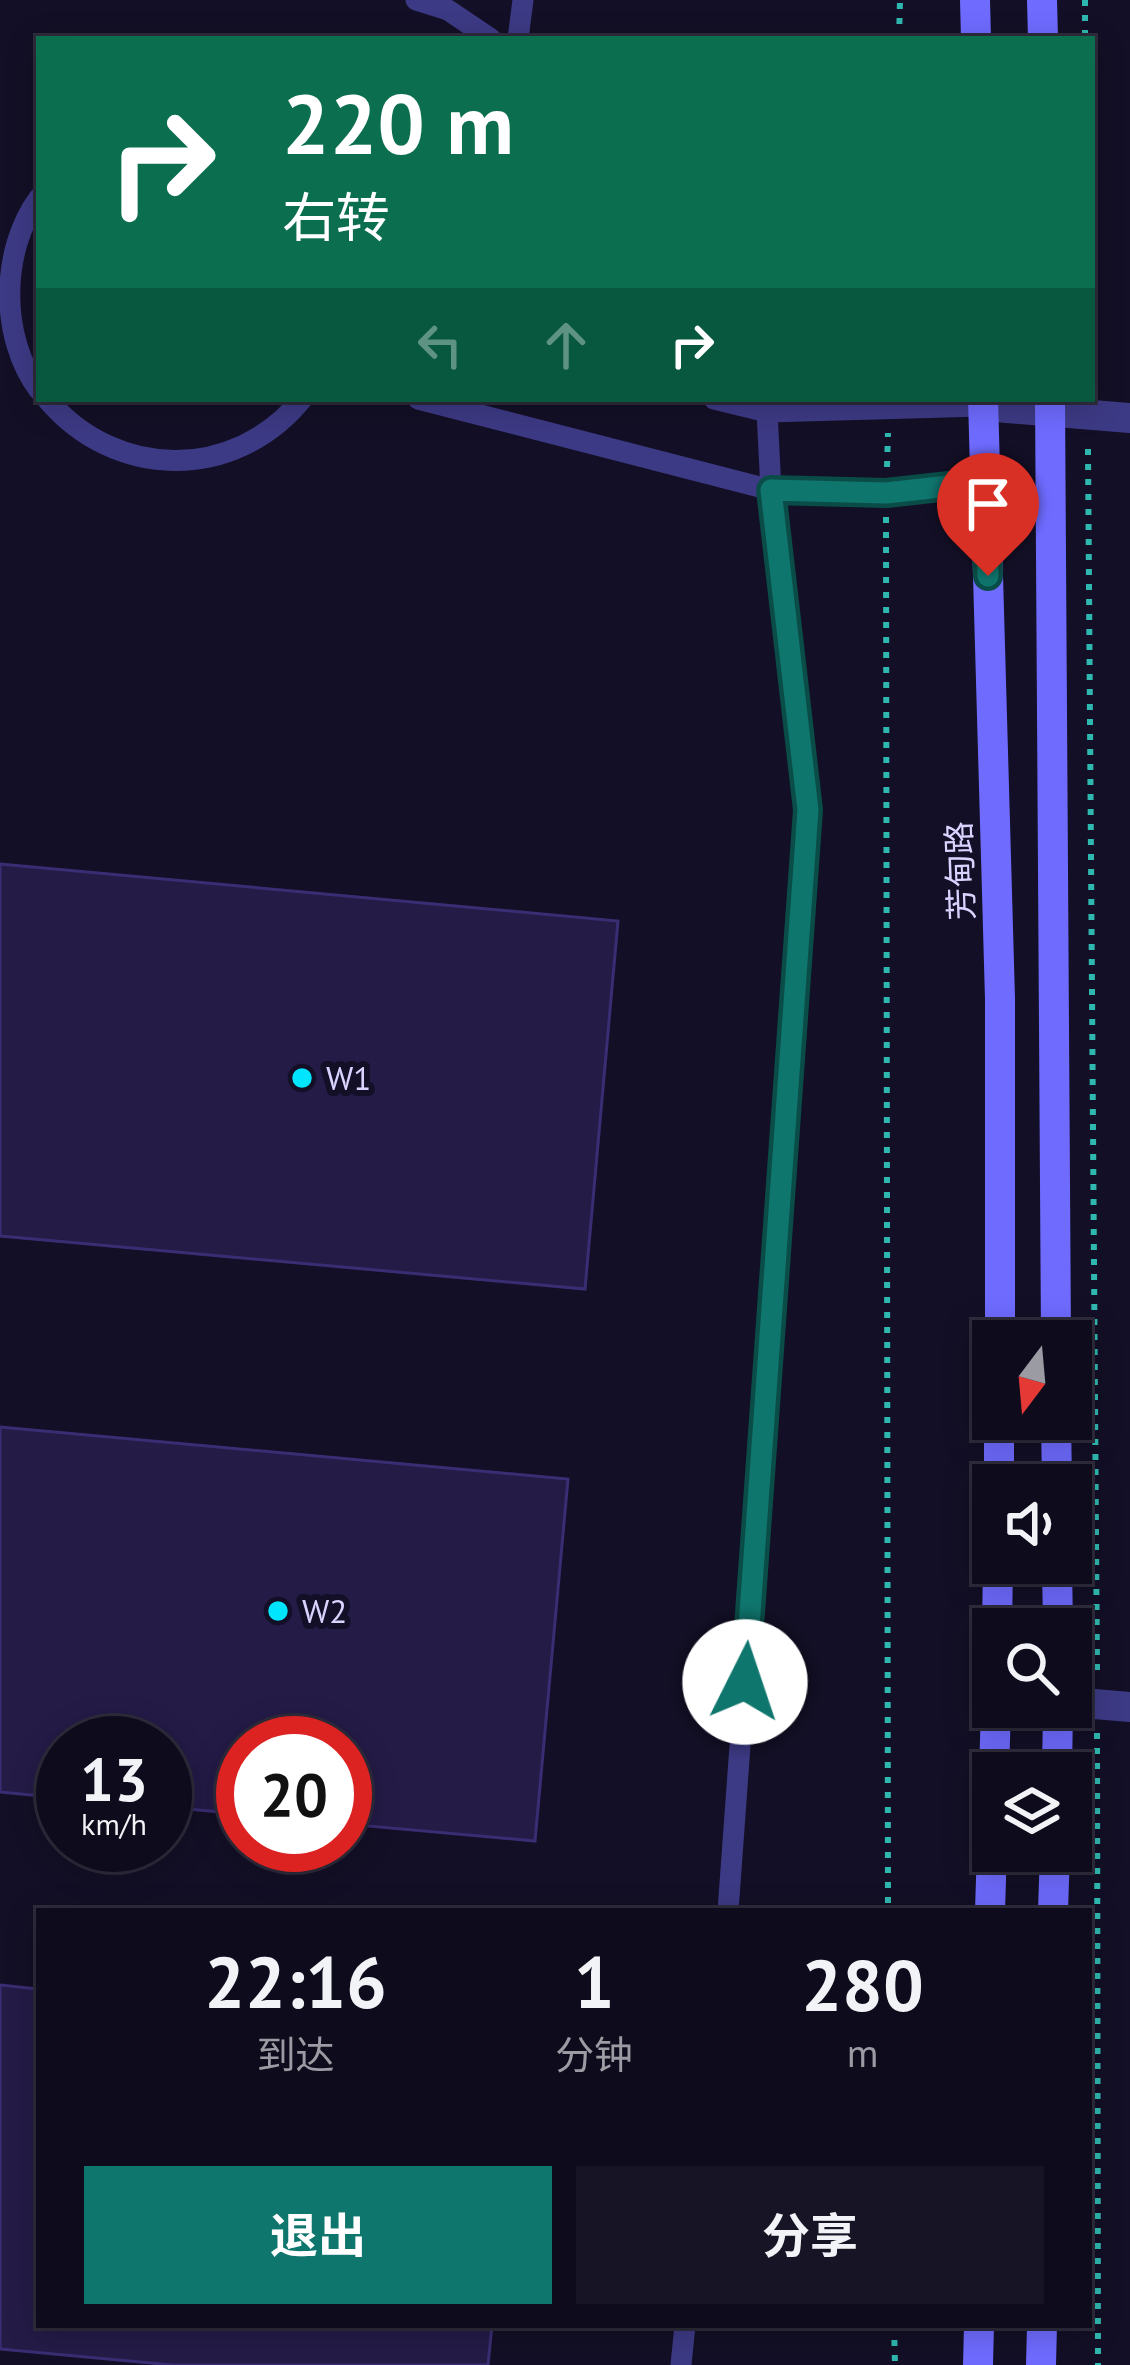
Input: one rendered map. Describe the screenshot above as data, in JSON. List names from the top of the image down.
{
  "streets": {
    "main road": ["芳甸路"]
  },
  "places": ["W1", "W2"],
  "north": "bottom",
  "page": {
    "turn": ["220 m", "右转"],
    "speed": "13 km/h",
    "limit": "20",
    "eta": [
      "22:16",
      "到达",
      "1",
      "分钟",
      "280",
      "m"
    ],
    "buttons": ["退出", "分享"]
  }
}
